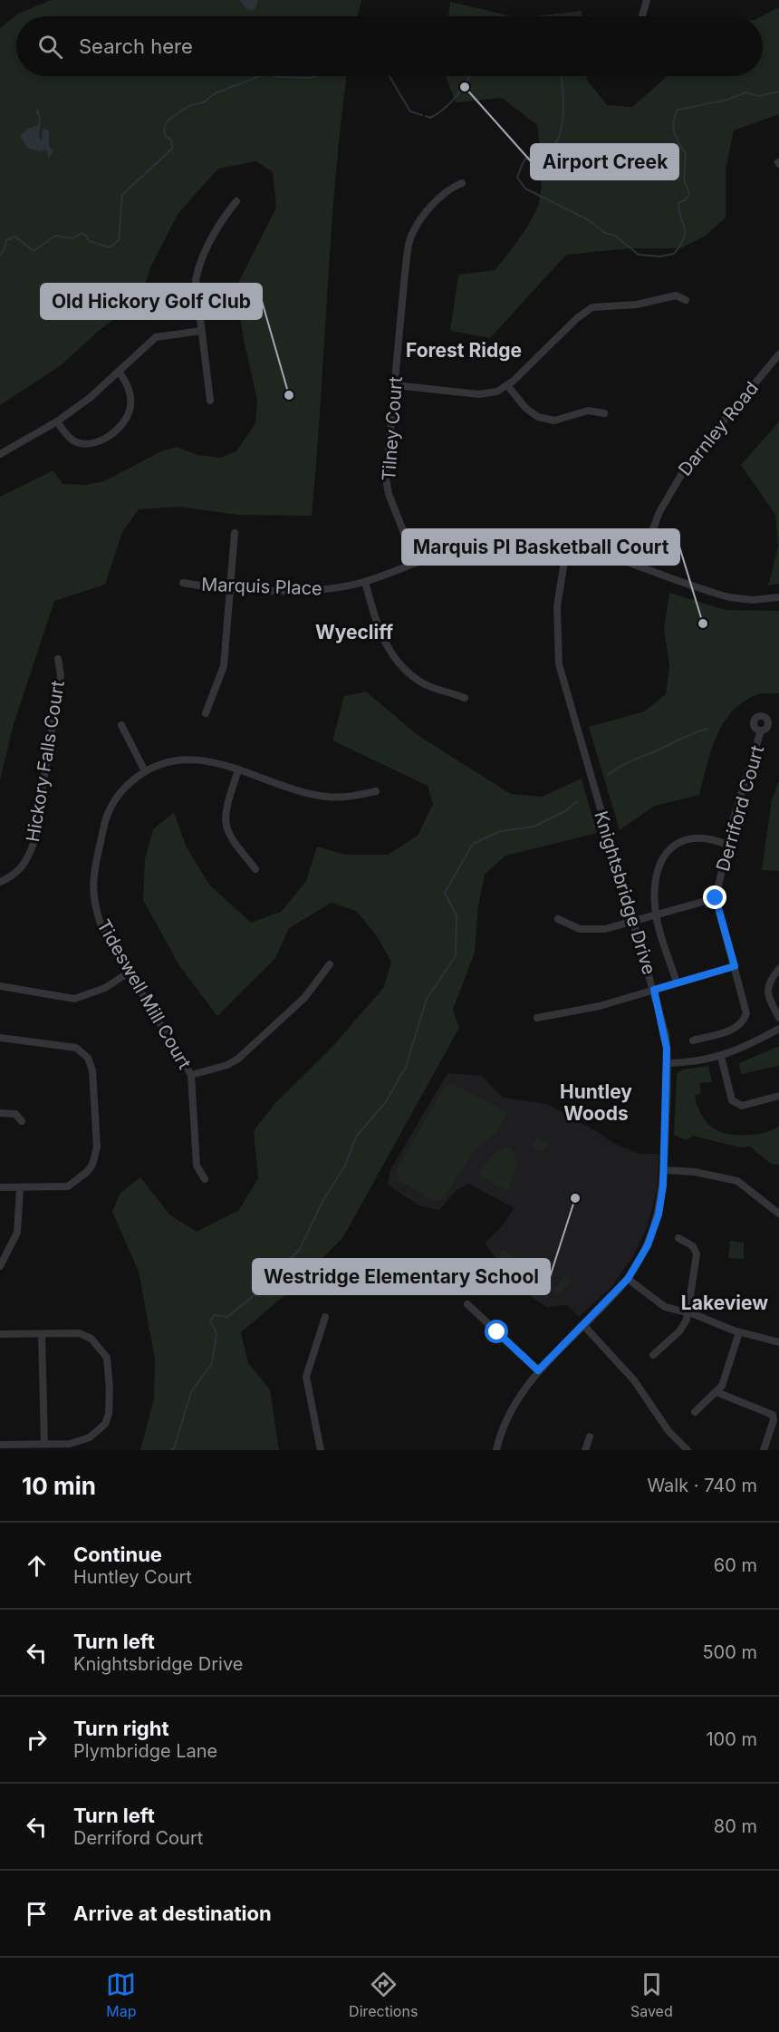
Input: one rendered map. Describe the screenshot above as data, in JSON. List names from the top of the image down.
{
  "streets": {
    "street": [
      "Tilney Court",
      "Darnley Road",
      "Marquis Place",
      "Hickory Falls Court",
      "Derriford Court",
      "Knightsbridge Drive",
      "Tideswell Mill Court"
    ]
  },
  "crossings": [
    ["Tilney Court", "Marquis Place"],
    ["Darnley Road", "Marquis Place"],
    ["Marquis Place", "Knightsbridge Drive"]
  ],
  "districts": [
    "Forest Ridge",
    "Wyecliff",
    "Huntley Woods",
    "Lakeview"
  ],
  "places": [
    "Airport Creek",
    "Old Hickory Golf Club",
    "Marquis Pl Basketball Court",
    "Westridge Elementary School"
  ],
  "page": {
    "search": "Search here",
    "heading": ["10 min", "Walk · 740 m"],
    "list": [
      ["Continue", "Huntley Court", "60 m"],
      ["Turn left", "Knightsbridge Drive", "500 m"],
      ["Turn right", "Plymbridge Lane", "100 m"],
      ["Turn left", "Derriford Court", "80 m"],
      "Arrive at destination"
    ],
    "nav": ["Map", "Directions", "Saved"]
  }
}
